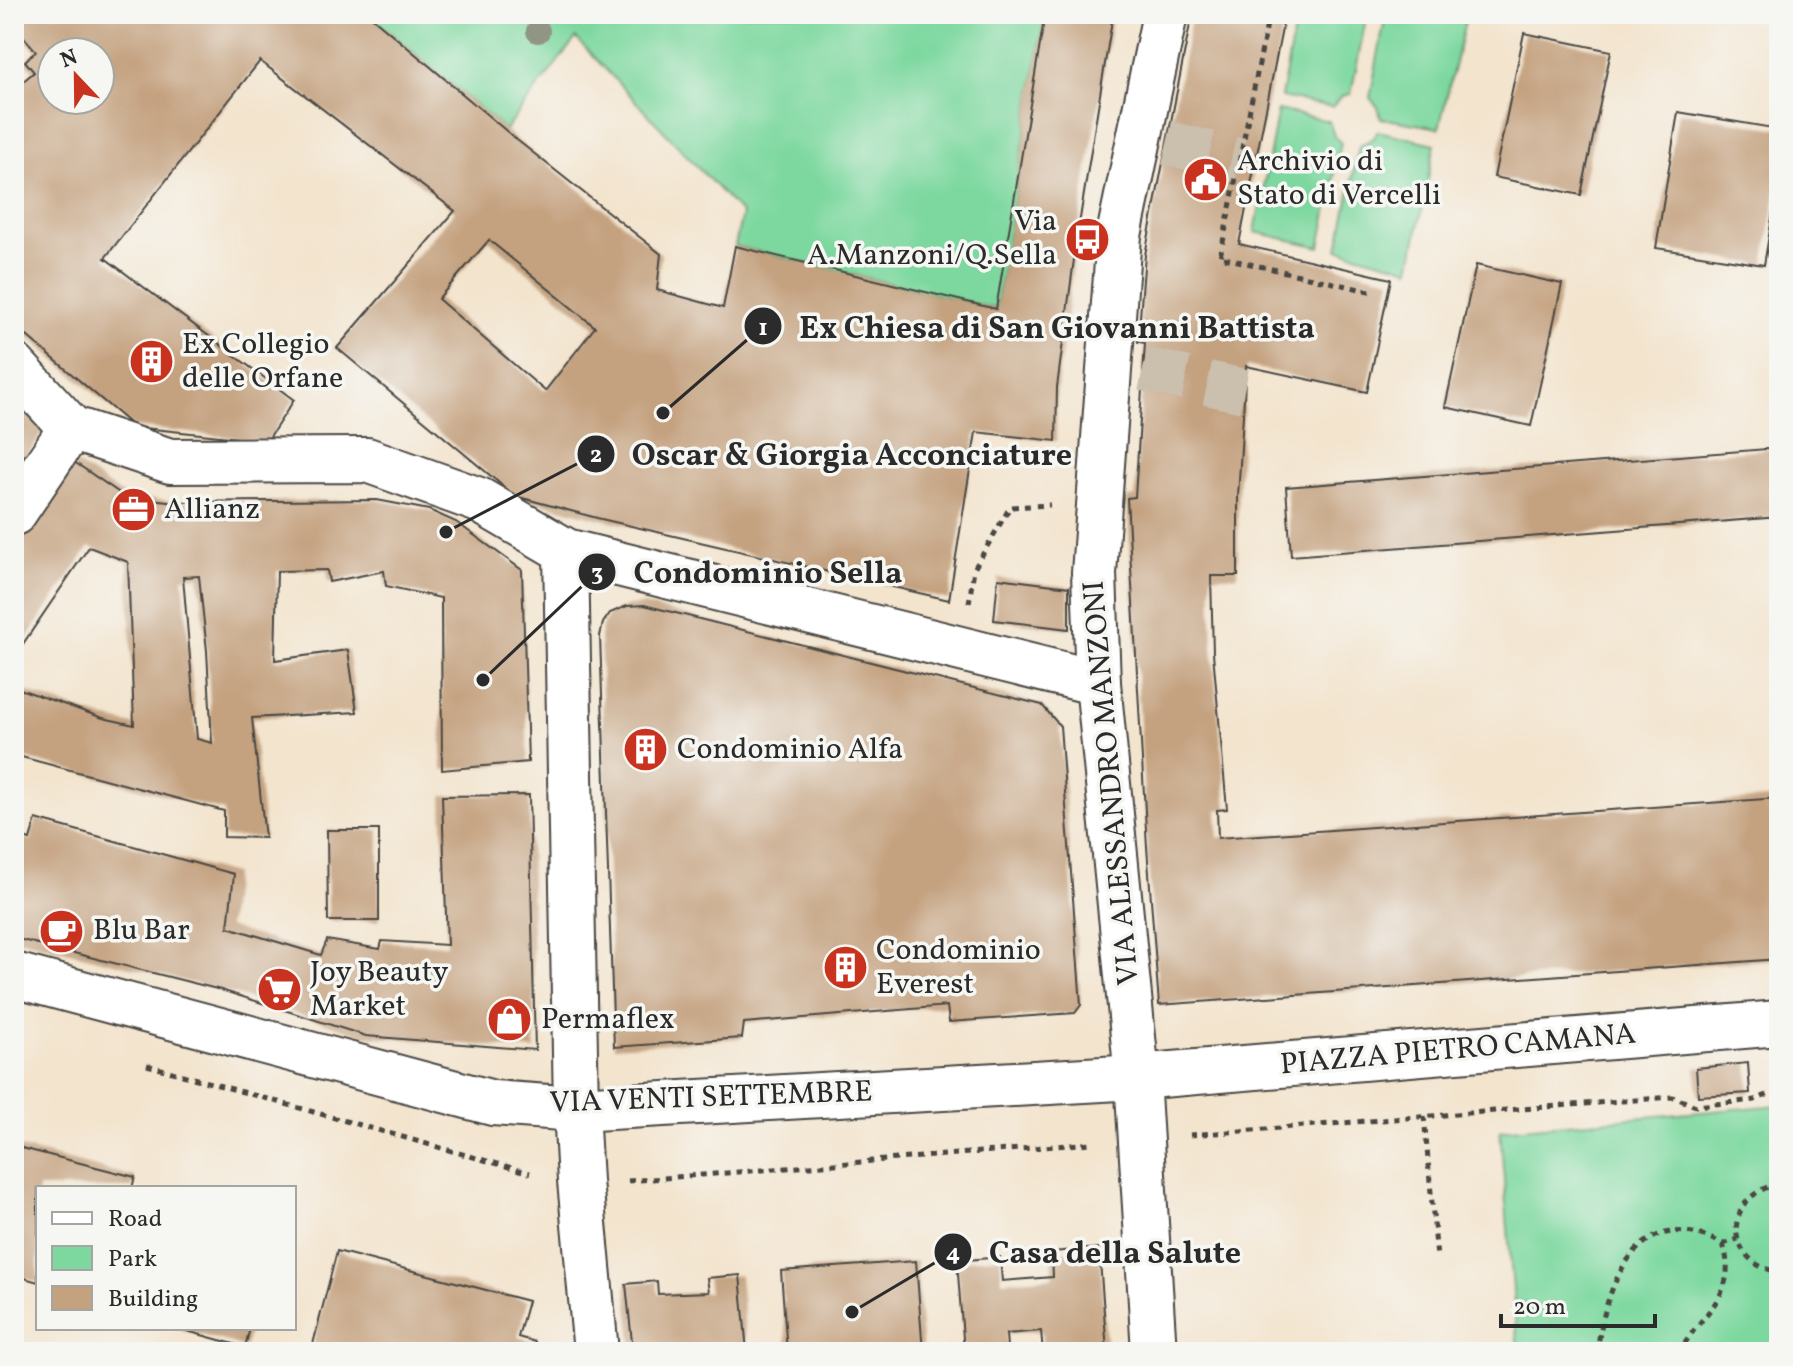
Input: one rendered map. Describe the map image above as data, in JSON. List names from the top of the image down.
{
  "streets": {
    "street": ["VIA ALESSANDRO MANZONI", "PIAZZA PIETRO CAMANA", "VIA VENTI SETTEMBRE"]
  },
  "crossings": [
    ["VIA ALESSANDRO MANZONI", "PIAZZA PIETRO CAMANA"],
    ["VIA ALESSANDRO MANZONI", "VIA VENTI SETTEMBRE"],
    ["PIAZZA PIETRO CAMANA", "VIA VENTI SETTEMBRE"]
  ],
  "places": {
    "public building": ["Archivio di Stato di Vercelli"],
    "bus stop": ["Via A.Manzoni/Q.Sella"],
    "building": ["Ex Collegio delle Orfane", "Condominio Alfa", "Condominio Everest"],
    "other": [
      "Ex Chiesa di San Giovanni Battista",
      "Oscar & Giorgia Acconciature",
      "Condominio Sella",
      "Casa della Salute"
    ],
    "office": ["Allianz"],
    "cafe": ["Blu Bar"],
    "supermarket": ["Joy Beauty Market"],
    "shop": ["Permaflex"]
  },
  "legend": ["Road", "Park", "Building"],
  "scale_bar": "20 m",
  "north": "top"
}
